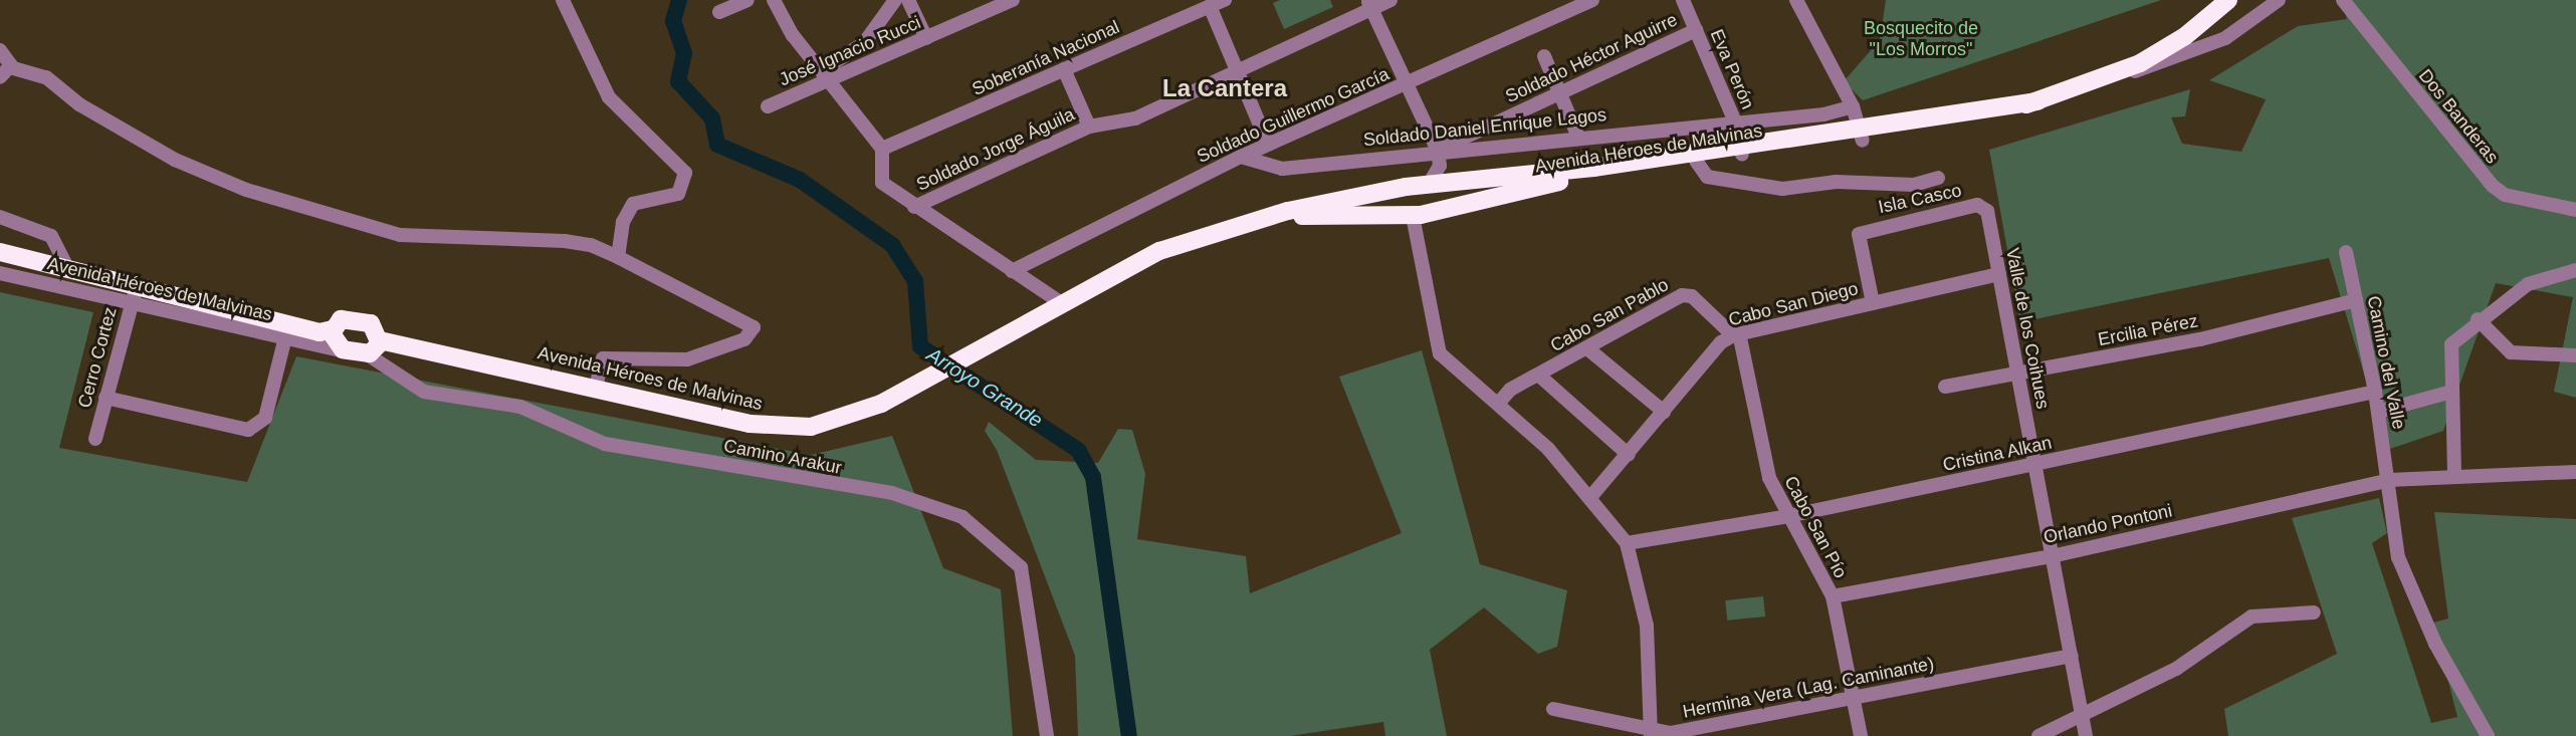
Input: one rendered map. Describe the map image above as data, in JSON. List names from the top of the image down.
{
  "streets": {
    "highway": ["Avenida Héroes de Malvinas"],
    "street": [
      "José Ignacio Rucci",
      "Soberanía Nacional",
      "Soldado Héctor Aguirre",
      "Eva Perón",
      "Soldado Guillermo García",
      "Dos Banderas",
      "Soldado Daniel Enrique Lagos",
      "Soldado Jorge Águila",
      "Isla Casco",
      "Cabo San Diego",
      "Cabo San Pablo",
      "Valle de los Coihues",
      "Ercilia Pérez",
      "Cerro Cortez",
      "Camino del Valle",
      "Cristina Alkan",
      "Camino Arakur",
      "Orlando Pontoni",
      "Cabo San Pío",
      "Hermina Vera (Lag. Caminante)"
    ]
  },
  "crossings": [
    ["Soldado Héctor Aguirre", "Eva Perón"],
    ["Soldado Héctor Aguirre", "Soldado Daniel Enrique Lagos"],
    ["Eva Perón", "Soldado Daniel Enrique Lagos"],
    ["Eva Perón", "Avenida Héroes de Malvinas"],
    ["Soldado Guillermo García", "Soldado Daniel Enrique Lagos"],
    ["Avenida Héroes de Malvinas", "Cerro Cortez"],
    ["Avenida Héroes de Malvinas", "Camino Arakur"],
    ["Isla Casco", "Cabo San Diego"],
    ["Isla Casco", "Valle de los Coihues"],
    ["Cabo San Diego", "Cabo San Pablo"],
    ["Cabo San Diego", "Valle de los Coihues"],
    ["Cabo San Diego", "Cabo San Pío"],
    ["Cabo San Pablo", "Cabo San Pío"],
    ["Valle de los Coihues", "Ercilia Pérez"],
    ["Valle de los Coihues", "Cristina Alkan"],
    ["Valle de los Coihues", "Orlando Pontoni"],
    ["Valle de los Coihues", "Hermina Vera (Lag. Caminante)"],
    ["Ercilia Pérez", "Camino del Valle"],
    ["Camino del Valle", "Cristina Alkan"],
    ["Camino del Valle", "Orlando Pontoni"],
    ["Cristina Alkan", "Cabo San Pío"],
    ["Orlando Pontoni", "Cabo San Pío"],
    ["Cabo San Pío", "Hermina Vera (Lag. Caminante)"]
  ],
  "districts": ["La Cantera"],
  "water": ["Arroyo Grande"],
  "parks": ["Bosquecito de \"Los Morros\""]
}
